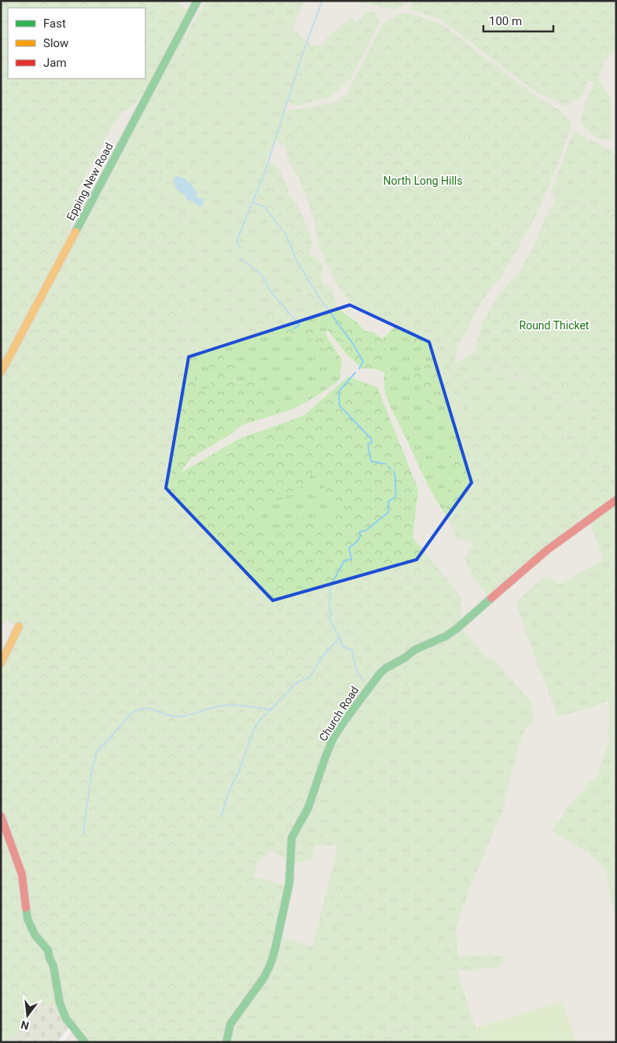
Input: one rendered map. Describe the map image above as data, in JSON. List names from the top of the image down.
{
  "streets": {
    "street": ["Epping New Road", "Church Road"]
  },
  "parks": ["North Long Hills", "Round Thicket"],
  "legend": ["Fast", "Slow", "Jam"],
  "scale_bar": "100 m",
  "north": "bottom"
}
